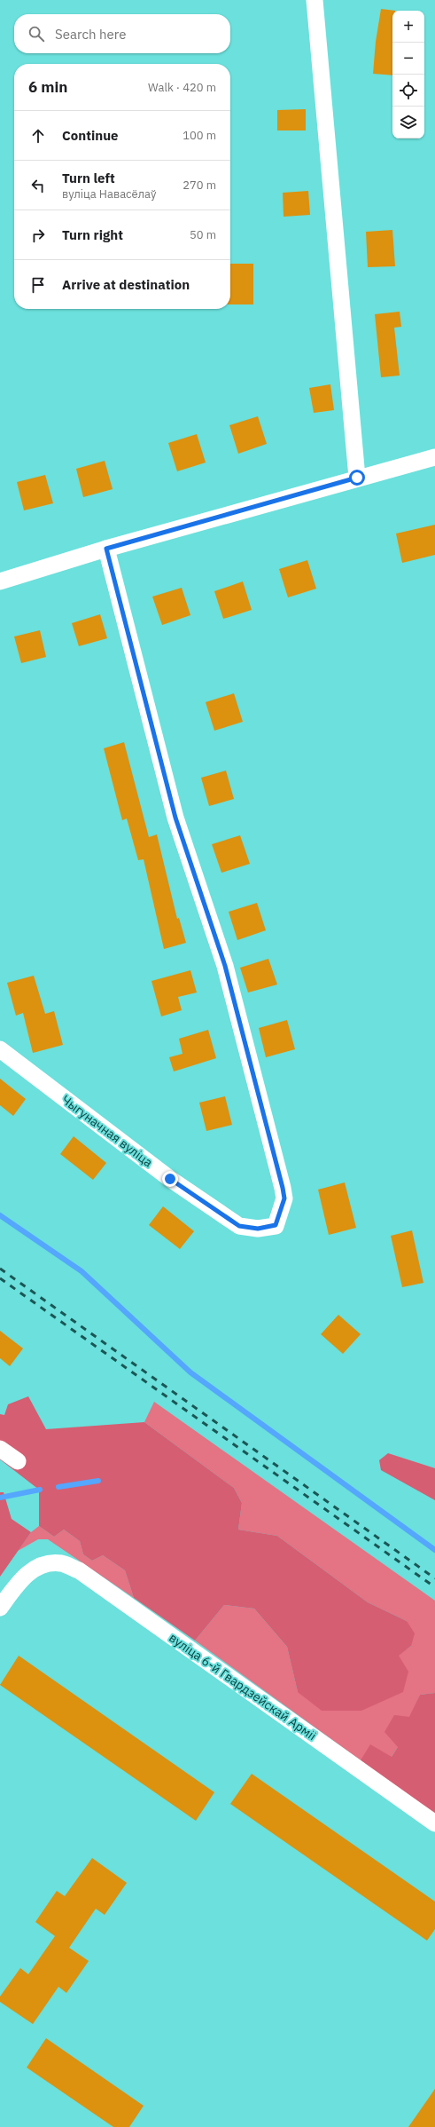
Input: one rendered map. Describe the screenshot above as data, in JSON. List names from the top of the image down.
{
  "streets": {
    "street": ["Чыгуначная вуліца", "вуліца 6-й Гвардзейскай Арміі"]
  },
  "page": {
    "map_buttons": ["+", "−"],
    "search": "Search here",
    "heading": ["6 min", "Walk · 420 m"],
    "list": [
      ["Continue", "100 m"],
      ["Turn left", "вуліца Навасёлаў", "270 m"],
      ["Turn right", "50 m"],
      "Arrive at destination"
    ]
  }
}
